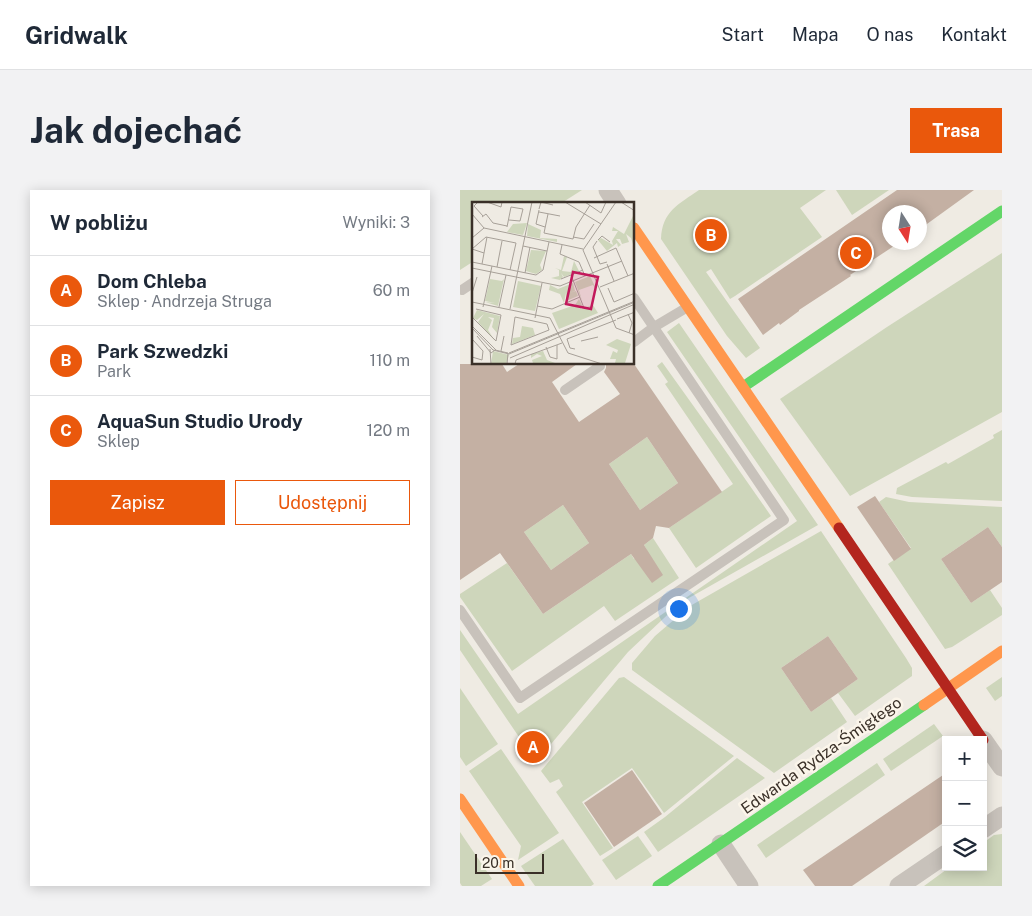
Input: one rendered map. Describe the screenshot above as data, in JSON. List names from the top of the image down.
{
  "streets": {
    "street": ["Edwarda Rydza-Śmigłego"]
  },
  "scale_bar": "20 m",
  "north": "bottom",
  "page": {
    "header": "Gridwalk",
    "nav": [
      "Start",
      "Mapa",
      "O nas",
      "Kontakt"
    ],
    "buttons": [
      "Trasa",
      ["Zapisz", "Udostępnij"]
    ],
    "title": "Jak dojechać",
    "heading": ["W pobliżu", "Wyniki: 3"],
    "pins": ["B", "C", "A"],
    "list": [
      {
        "mark": "A",
        "name": "Dom Chleba",
        "note": "Sklep · Andrzeja Struga",
        "value": "60 m"
      },
      {
        "mark": "B",
        "name": "Park Szwedzki",
        "note": "Park",
        "value": "110 m"
      },
      {
        "mark": "C",
        "name": "AquaSun Studio Urody",
        "note": "Sklep",
        "value": "120 m"
      }
    ],
    "map_buttons": ["+", "−"],
    "scale": "20 m"
  }
}
